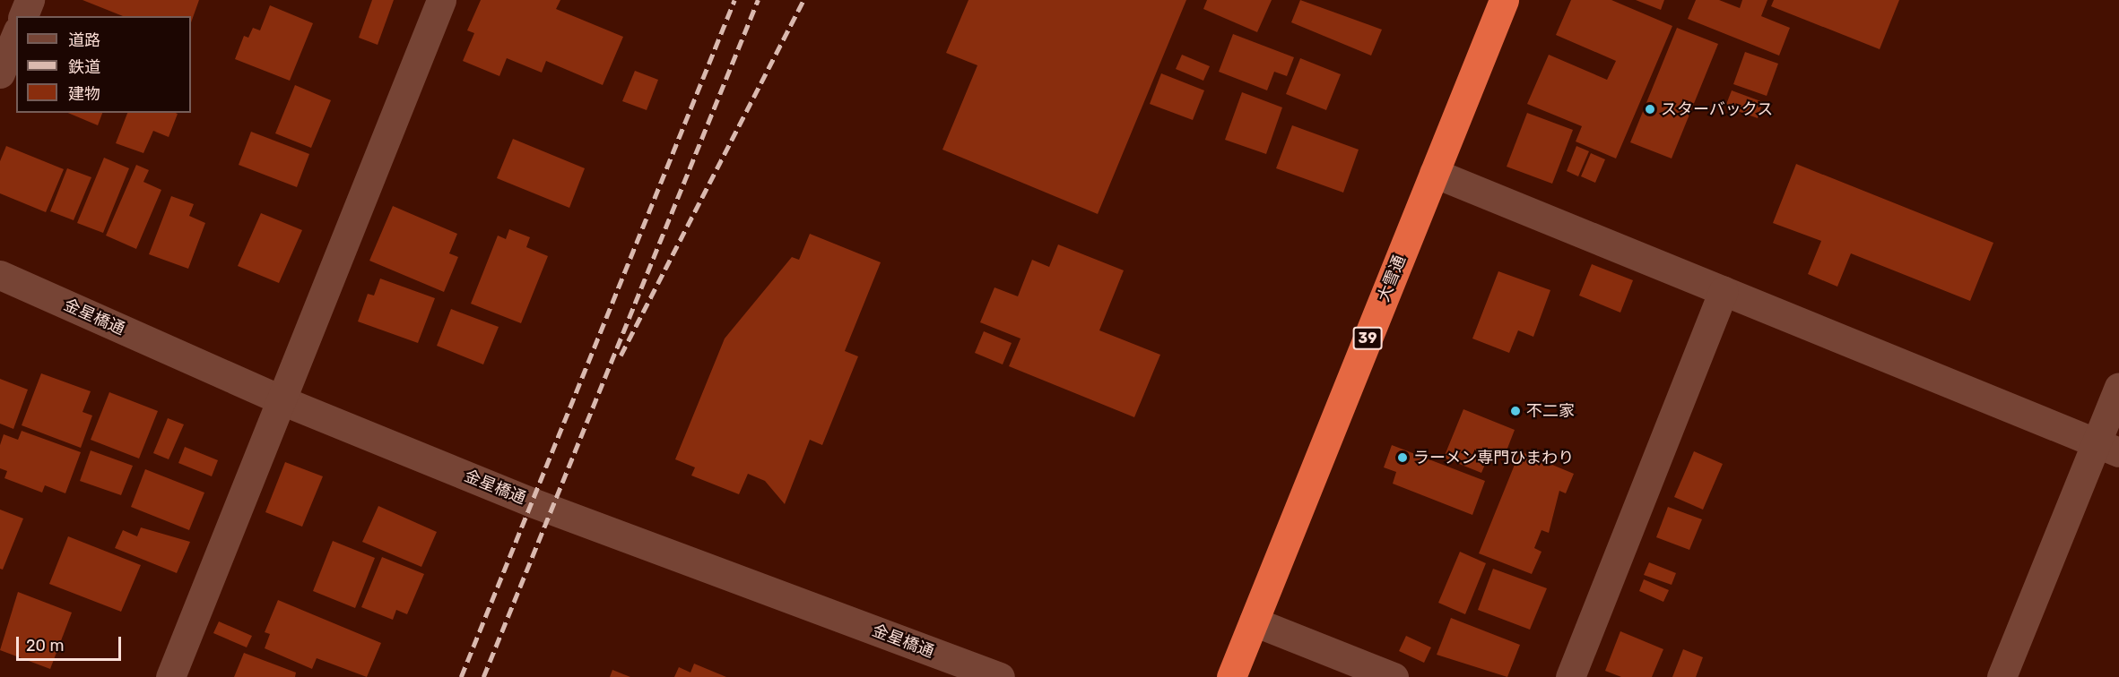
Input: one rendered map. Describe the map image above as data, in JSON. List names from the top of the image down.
{
  "streets": {
    "highway": ["大雪通", "39"],
    "street": ["金星橋通"]
  },
  "places": ["スターバックス", "不二家", "ラーメン専門ひまわり"],
  "legend": ["道路", "鉄道", "建物"],
  "scale_bar": "20 m"
}
